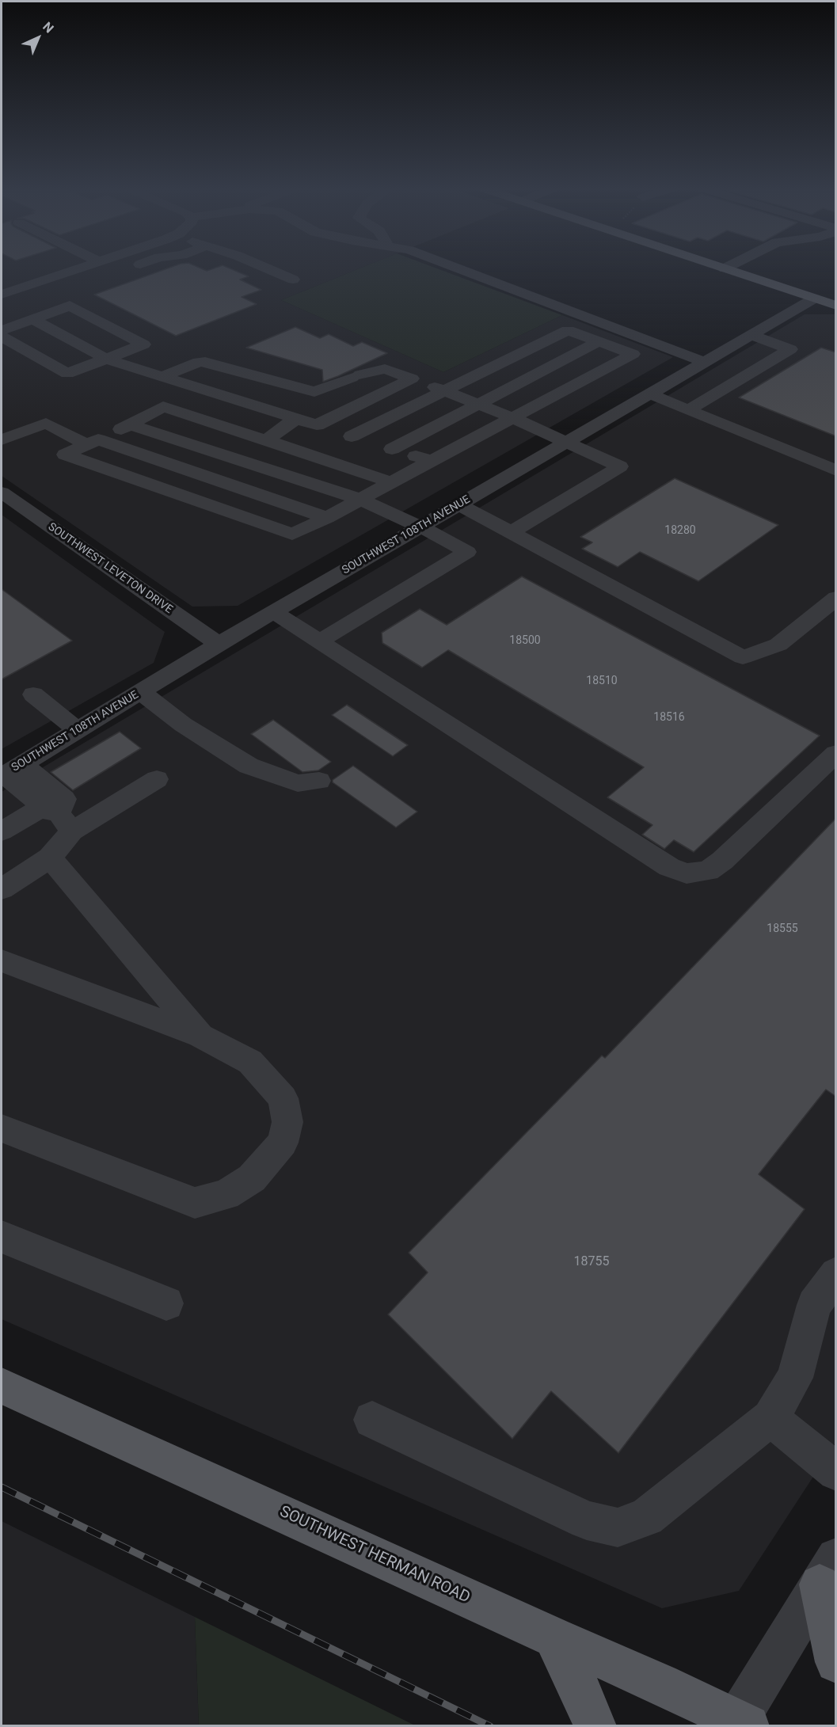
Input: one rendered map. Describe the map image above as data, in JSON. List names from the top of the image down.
{
  "streets": {
    "main road": ["SOUTHWEST HERMAN ROAD"],
    "street": ["SOUTHWEST 108TH AVENUE", "SOUTHWEST LEVETON DRIVE"]
  },
  "crossings": [
    ["SOUTHWEST 108TH AVENUE", "SOUTHWEST LEVETON DRIVE"]
  ],
  "house_numbers": [
    "18280",
    "18500",
    "18510",
    "18516",
    "18555",
    "18755"
  ],
  "north": "top right"
}
